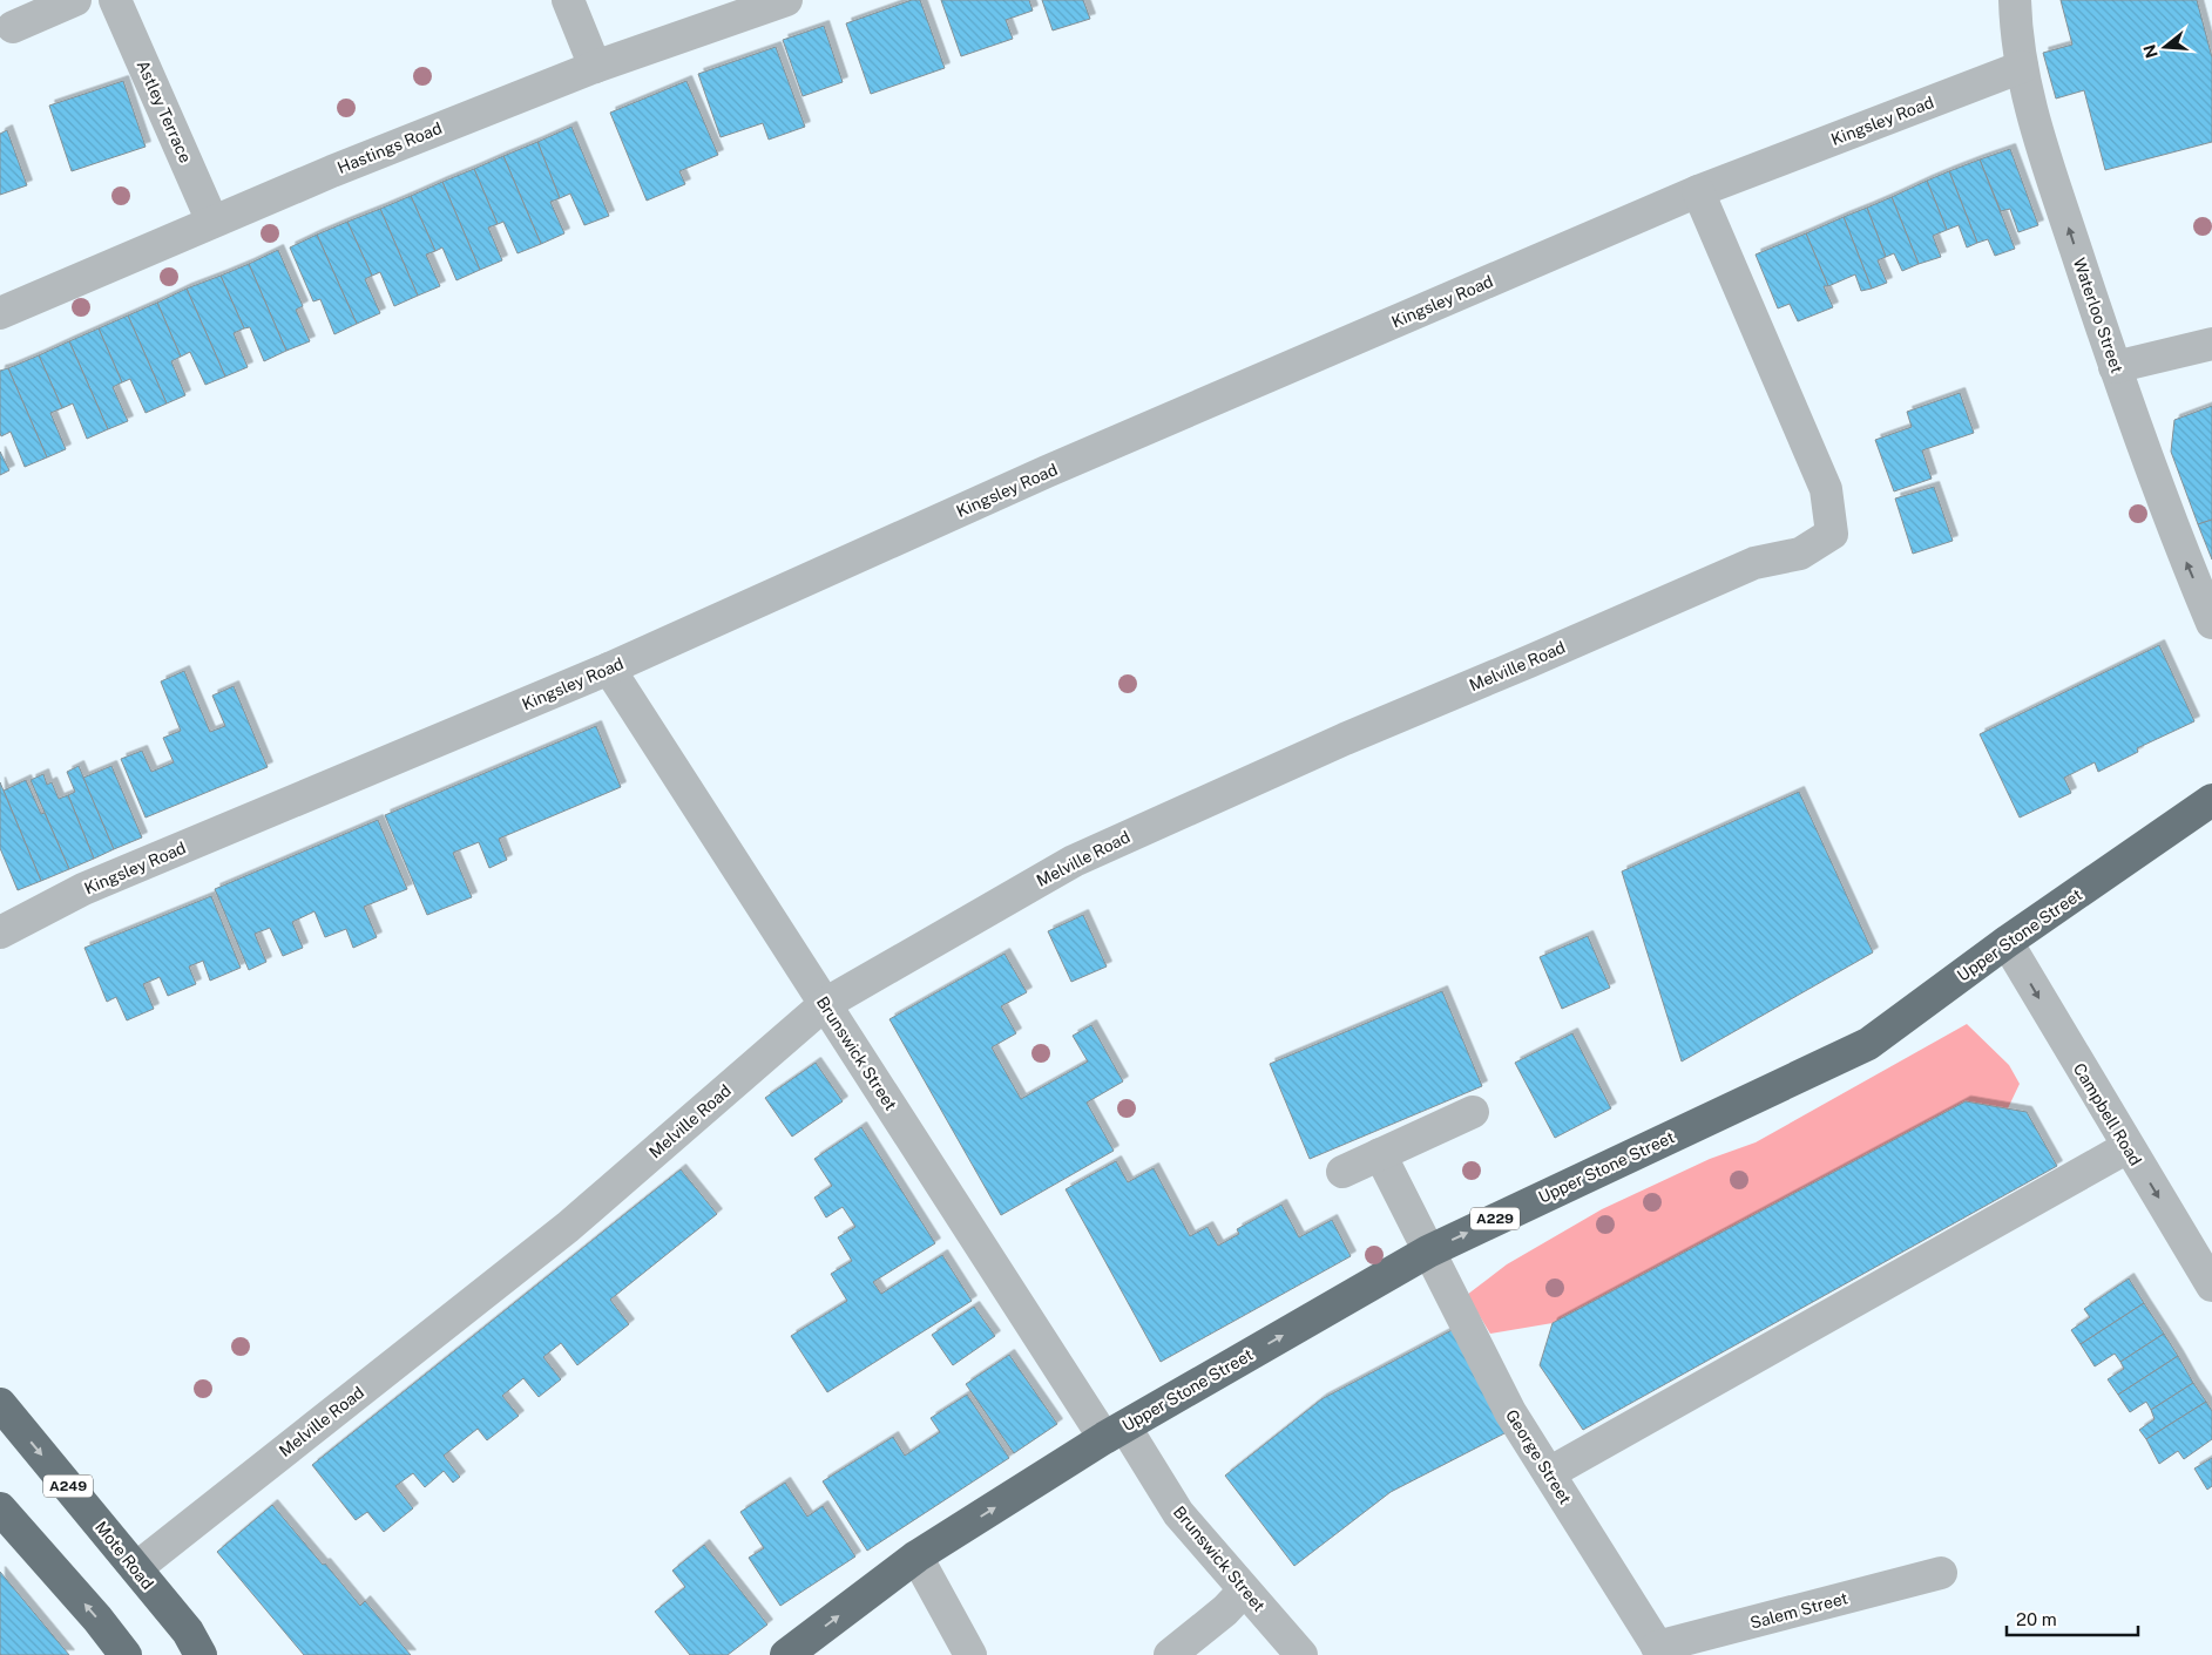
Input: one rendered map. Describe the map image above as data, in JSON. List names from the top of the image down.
{
  "streets": {
    "highway": [
      "Upper Stone Street",
      "A229",
      "A249",
      "Mote Road"
    ],
    "street": [
      "Astley Terrace",
      "Kingsley Road",
      "Hastings Road",
      "Waterloo Street",
      "Melville Road",
      "Brunswick Street",
      "Campbell Road",
      "George Street",
      "Salem Street"
    ]
  },
  "crossings": [
    ["Astley Terrace", "Hastings Road"],
    ["Kingsley Road", "Waterloo Street"],
    ["Kingsley Road", "Melville Road"],
    ["Kingsley Road", "Brunswick Street"],
    ["Melville Road", "Brunswick Street"],
    ["Melville Road", "Mote Road"],
    ["Upper Stone Street", "Brunswick Street"],
    ["Upper Stone Street", "Campbell Road"],
    ["Upper Stone Street", "George Street"],
    ["George Street", "Salem Street"],
    ["A249", "Mote Road"]
  ],
  "one_way": ["Waterloo Street", "Upper Stone Street", "Campbell Road"],
  "scale_bar": "20 m",
  "north": "left"
}
